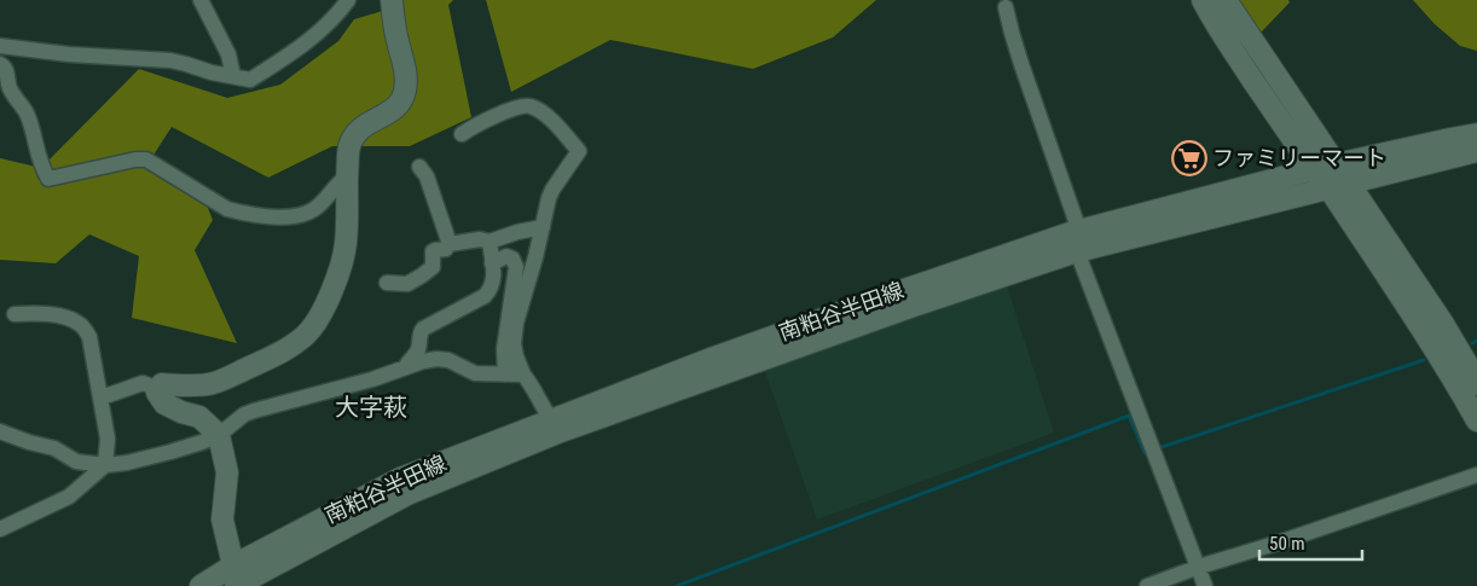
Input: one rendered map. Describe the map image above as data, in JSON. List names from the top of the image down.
{
  "streets": {
    "main road": ["南粕谷半田線"]
  },
  "districts": ["大字萩"],
  "places": {
    "supermarket": ["ファミリーマート"]
  },
  "scale_bar": "50 m"
}
